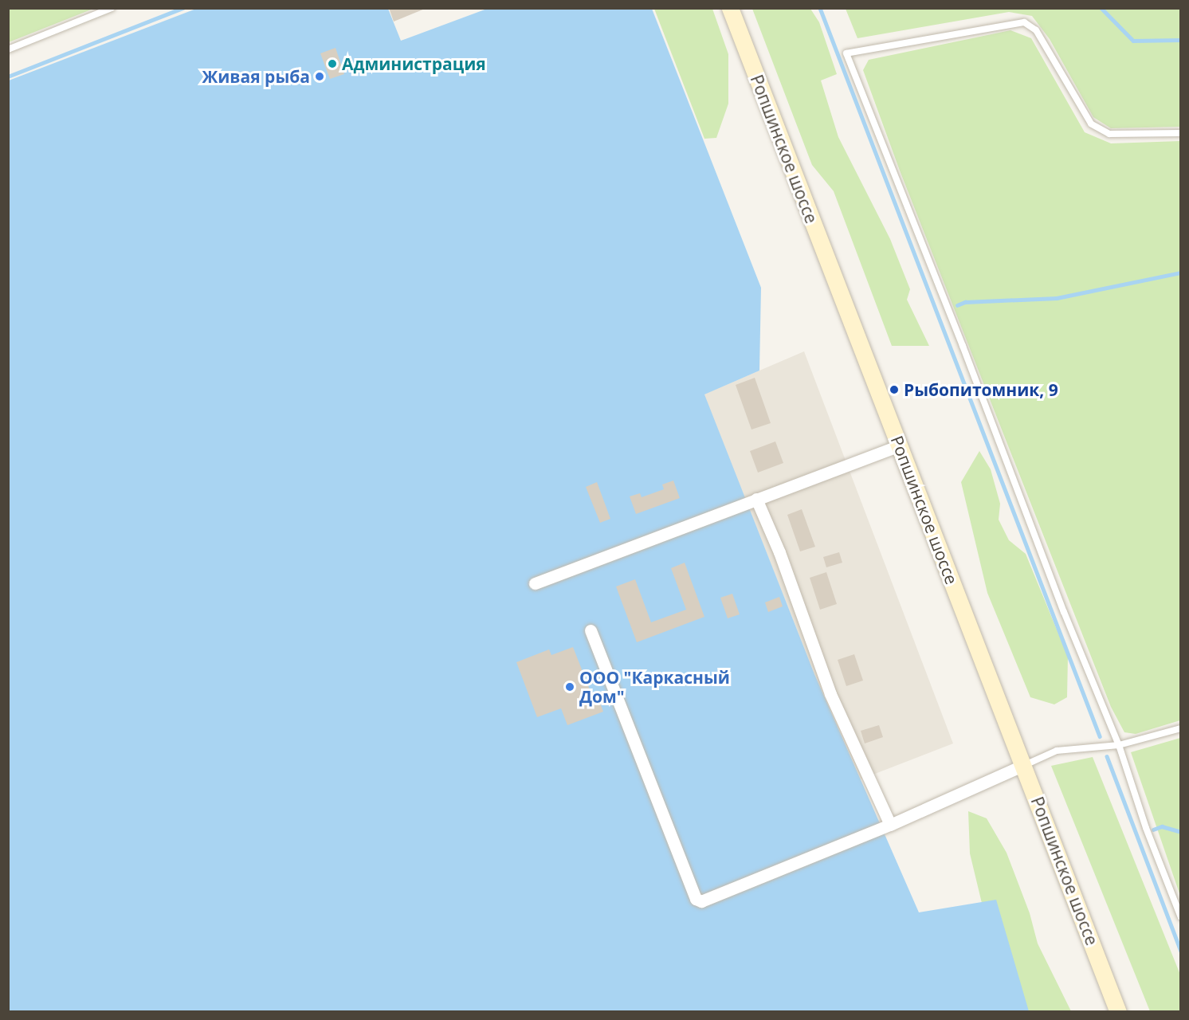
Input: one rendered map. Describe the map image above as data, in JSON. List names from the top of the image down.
{
  "streets": {
    "main road": ["Ропшинское шоссе"]
  },
  "places": [
    "Администрация",
    "Живая рыба",
    "Рыбопитомник, 9",
    "ООО \"Каркасный Дом\""
  ]
}
